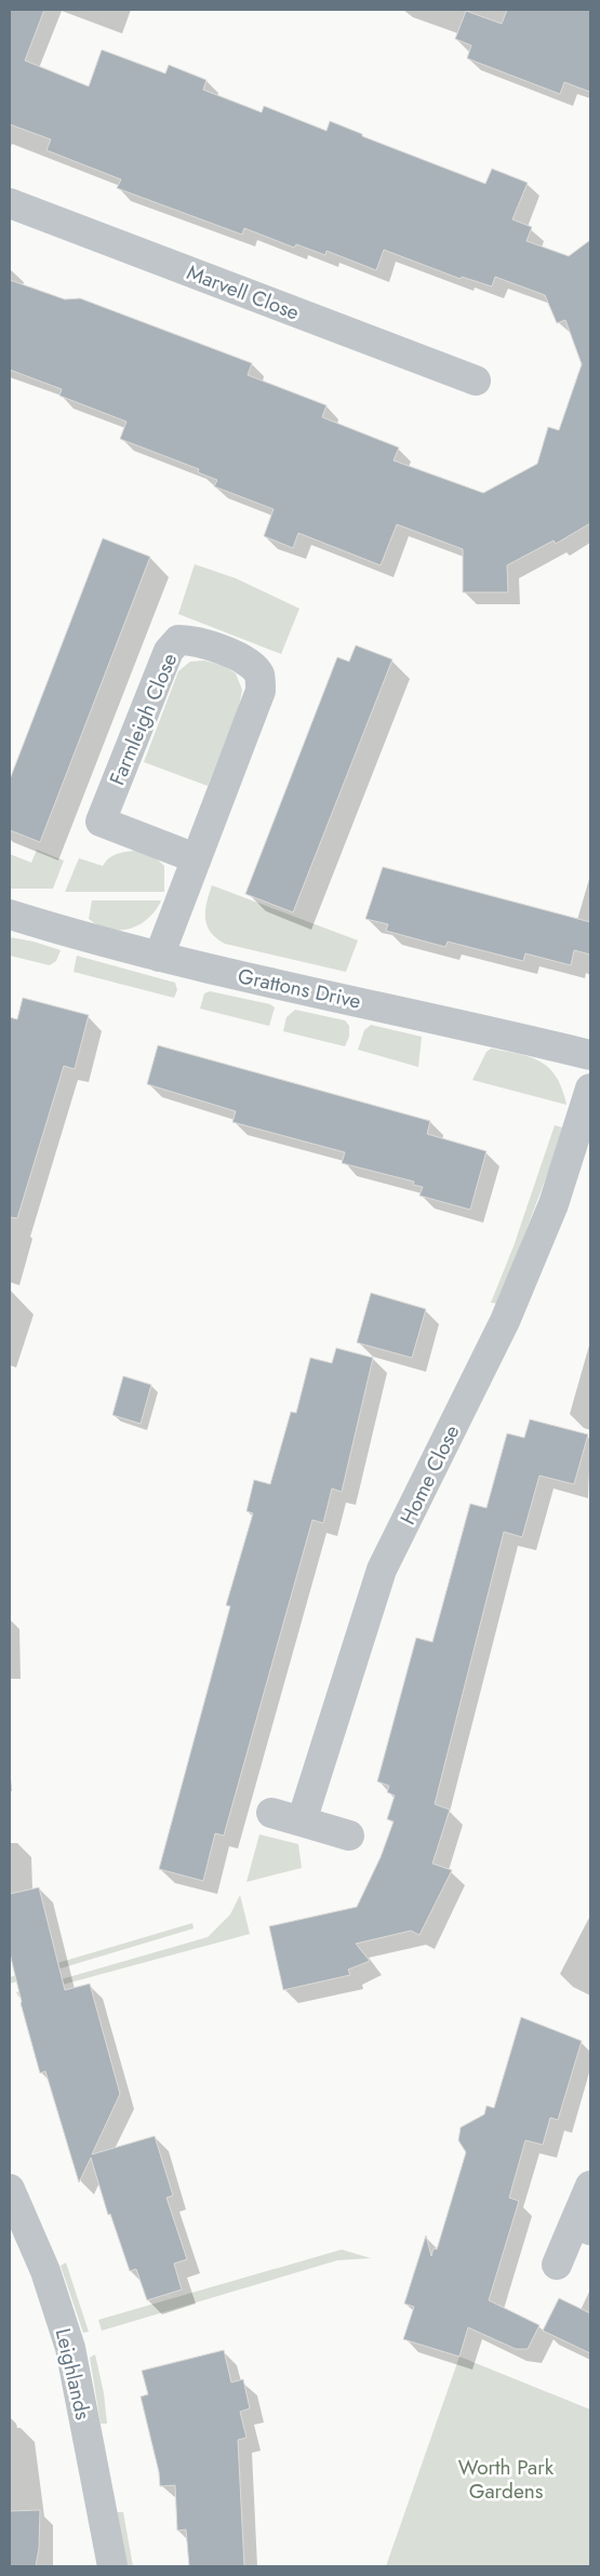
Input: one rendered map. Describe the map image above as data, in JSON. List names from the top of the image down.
{
  "streets": {
    "street": [
      "Marvell Close",
      "Farmleigh Close",
      "Grattons Drive",
      "Home Close",
      "Leighlands"
    ]
  },
  "crossings": [
    ["Farmleigh Close", "Grattons Drive"]
  ],
  "parks": ["Worth Park Gardens"]
}
